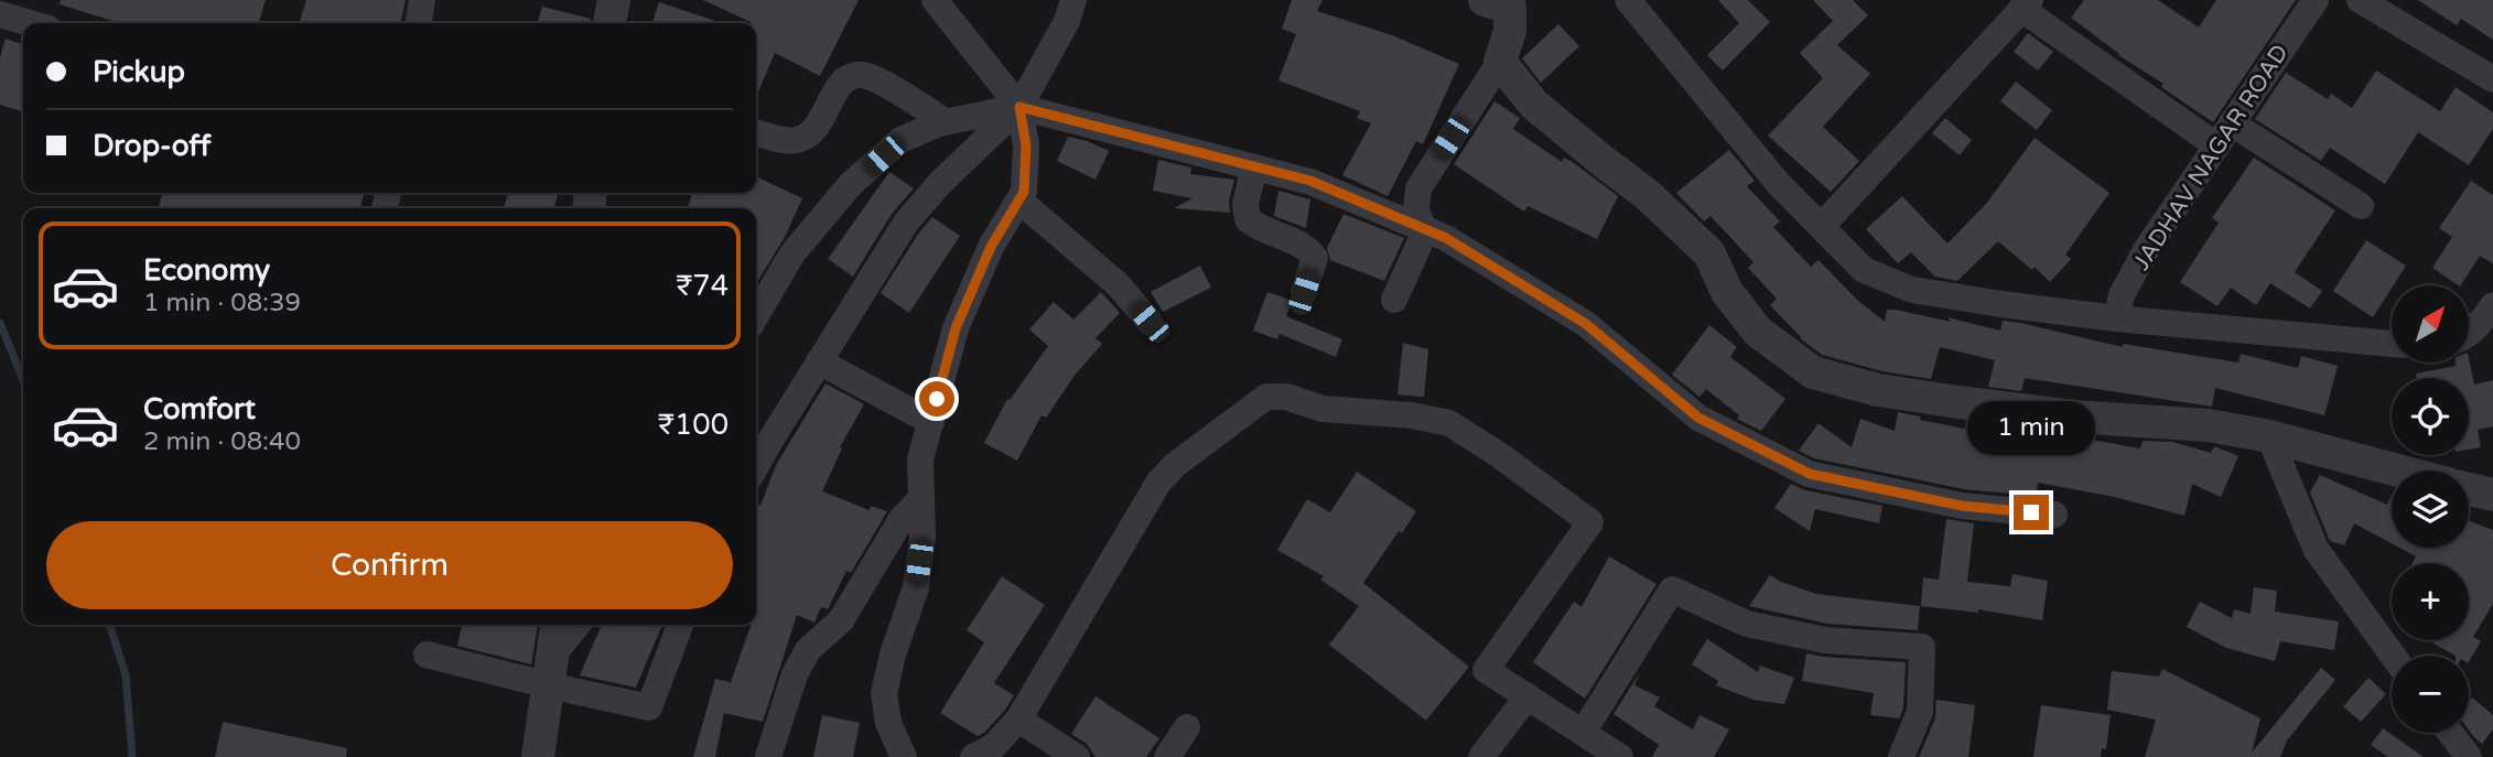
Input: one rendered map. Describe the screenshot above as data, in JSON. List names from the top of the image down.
{
  "streets": {
    "street": ["JADHAV NAGAR ROAD"]
  },
  "north": "top right",
  "page": {
    "banner": ["Pickup", "Drop-off"],
    "list": [
      {
        "name": "Economy",
        "note": "1 min · 08:39",
        "value": "₹74"
      },
      {
        "name": "Comfort",
        "note": "2 min · 08:40",
        "value": "₹100"
      }
    ],
    "map_buttons": ["+", "−"],
    "bubble": "1 min",
    "buttons": "Confirm"
  }
}
